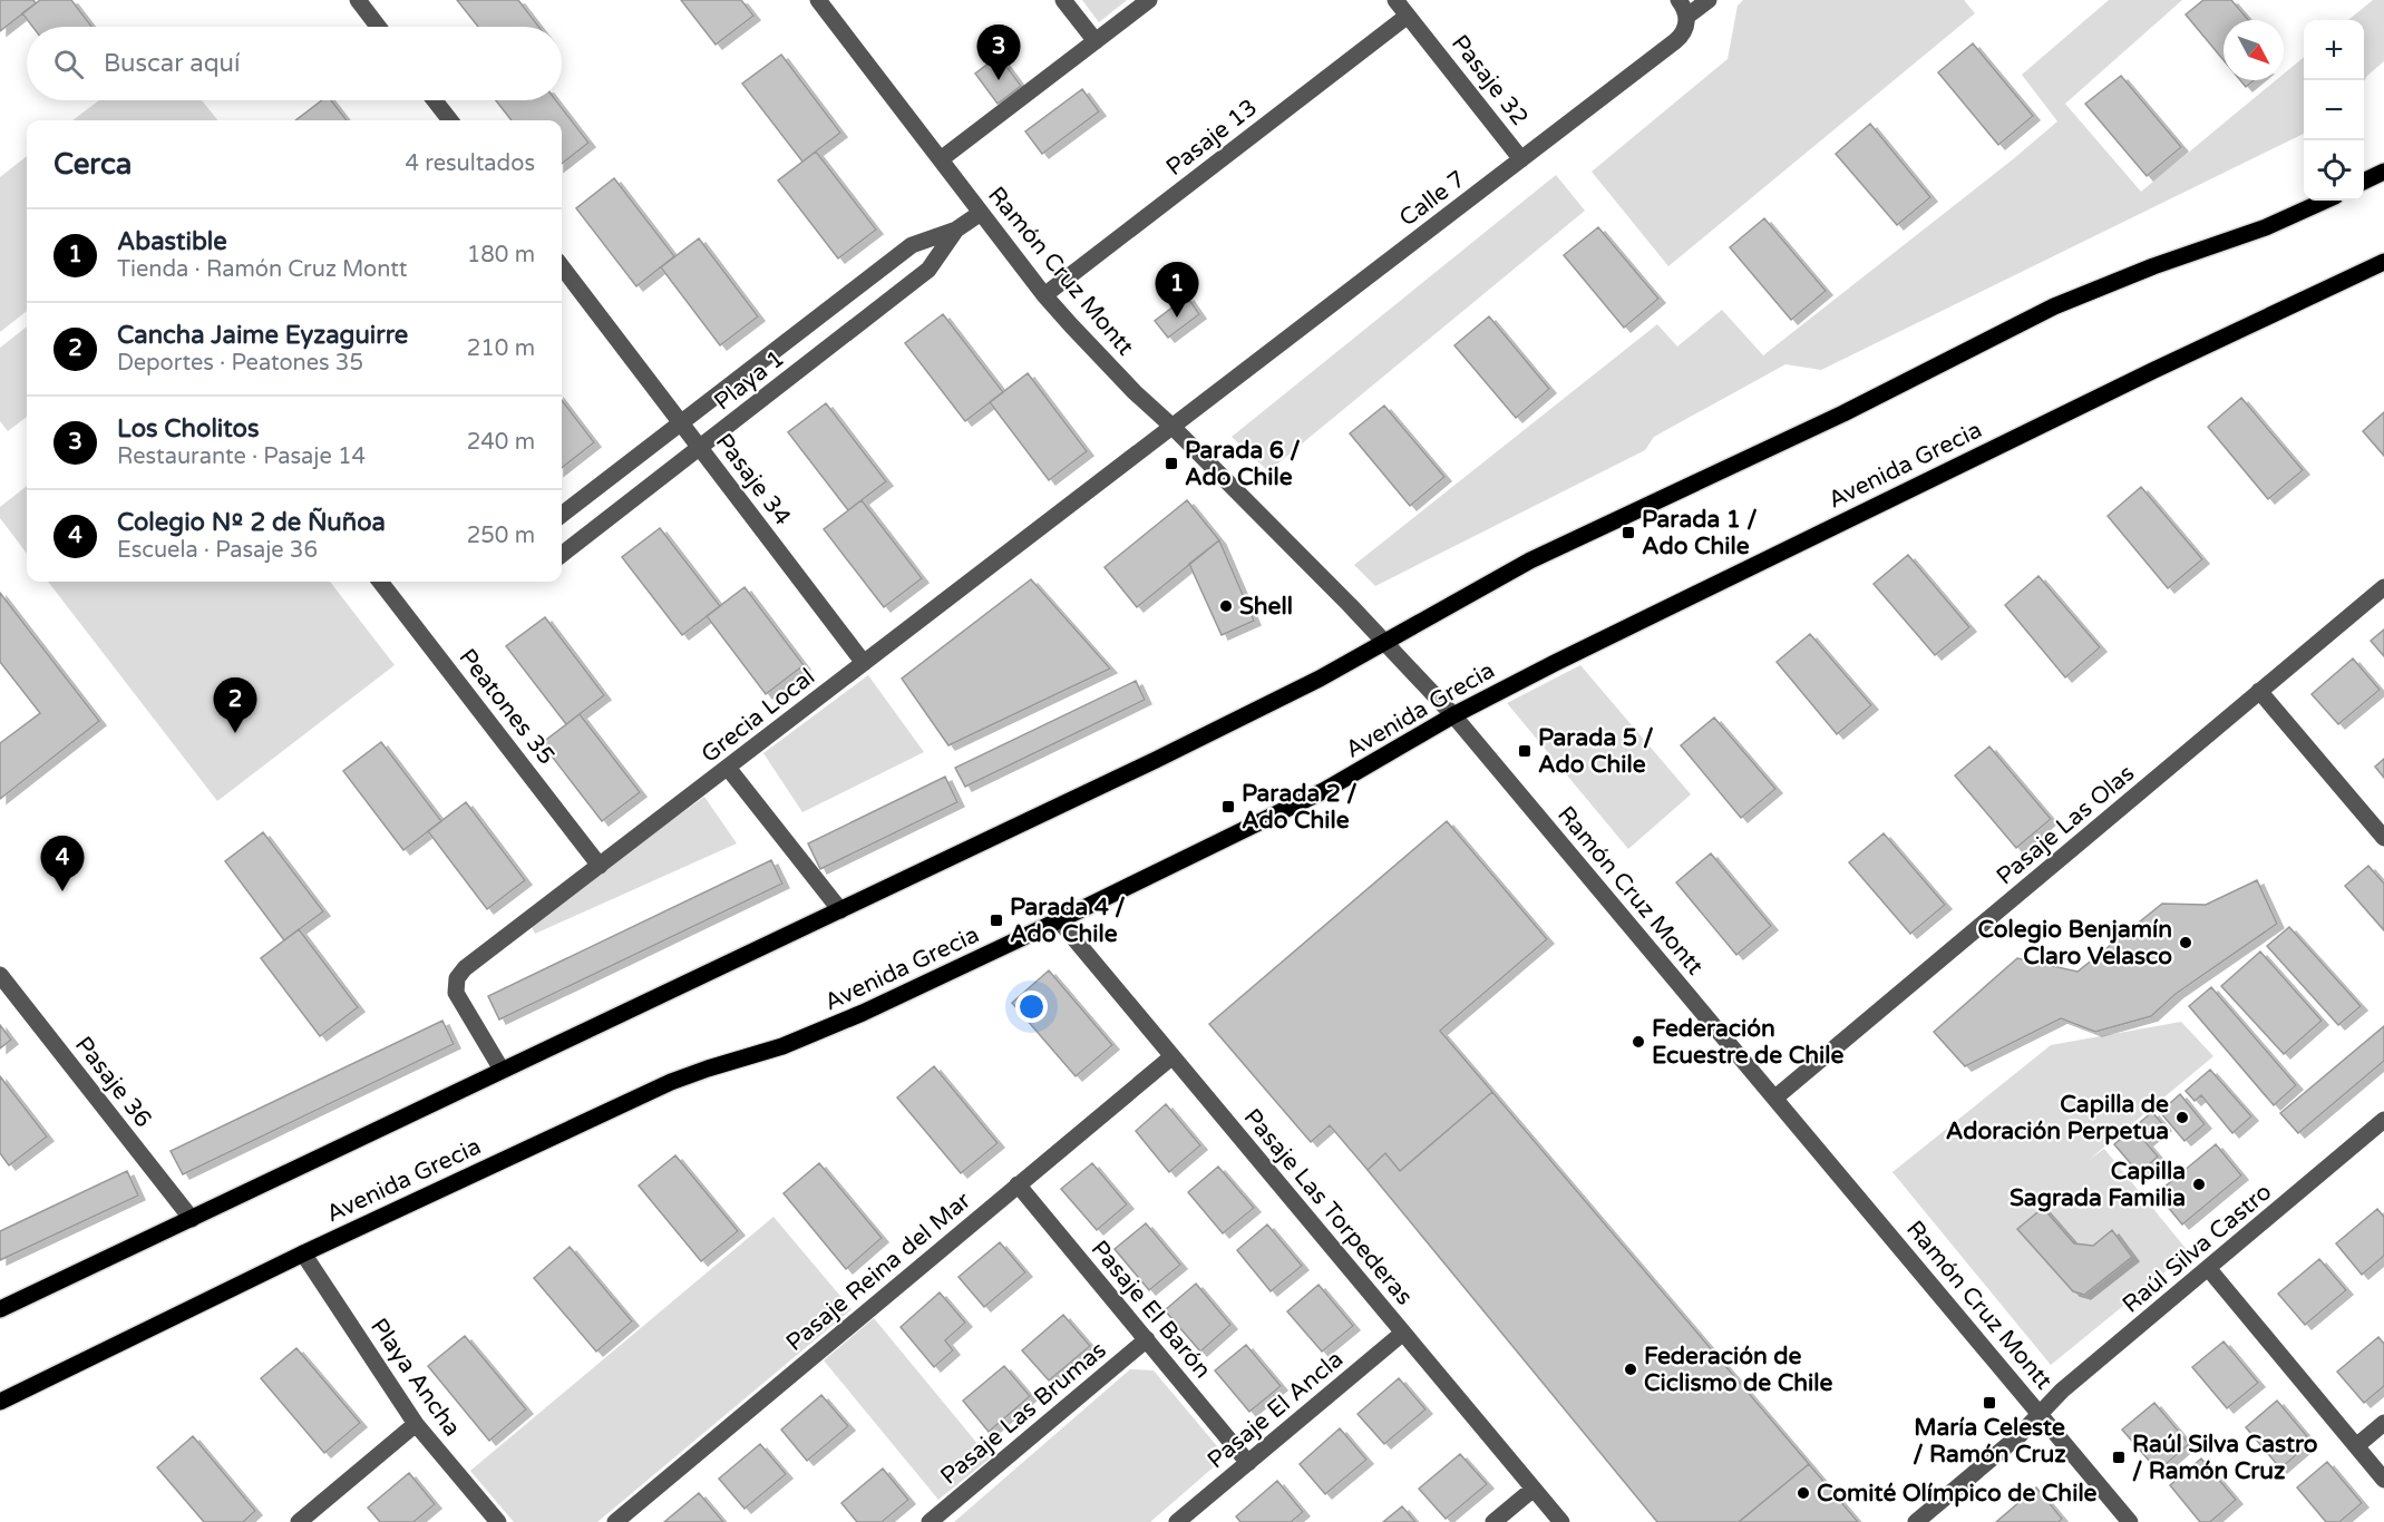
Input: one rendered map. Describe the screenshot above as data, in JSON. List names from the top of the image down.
{
  "streets": {
    "main road": ["Avenida Grecia"],
    "street": [
      "Pasaje 32",
      "Pasaje 13",
      "Calle 7",
      "Ramón Cruz Montt",
      "Playa 1",
      "Pasaje 34",
      "Peatones 35",
      "Grecia Local",
      "Pasaje Las Olas",
      "Pasaje 36",
      "Pasaje Las Torpederas",
      "Raúl Silva Castro",
      "Pasaje Reina del Mar",
      "Pasaje El Barón",
      "Playa Ancha",
      "Pasaje El Ancla",
      "Pasaje Las Brumas"
    ]
  },
  "crossings": [
    ["Pasaje 32", "Pasaje 13"],
    ["Pasaje 32", "Calle 7"],
    ["Pasaje 13", "Ramón Cruz Montt"],
    ["Calle 7", "Ramón Cruz Montt"],
    ["Calle 7", "Grecia Local"],
    ["Ramón Cruz Montt", "Playa 1"],
    ["Ramón Cruz Montt", "Avenida Grecia"],
    ["Ramón Cruz Montt", "Grecia Local"],
    ["Ramón Cruz Montt", "Pasaje Las Olas"],
    ["Ramón Cruz Montt", "Raúl Silva Castro"],
    ["Playa 1", "Pasaje 34"],
    ["Avenida Grecia", "Pasaje Las Torpederas"],
    ["Avenida Grecia", "Playa Ancha"],
    ["Pasaje 34", "Grecia Local"],
    ["Peatones 35", "Grecia Local"],
    ["Pasaje Las Torpederas", "Pasaje Reina del Mar"],
    ["Pasaje Las Torpederas", "Pasaje El Ancla"],
    ["Pasaje Reina del Mar", "Pasaje El Barón"],
    ["Pasaje El Barón", "Pasaje El Ancla"],
    ["Pasaje El Barón", "Pasaje Las Brumas"]
  ],
  "places": {
    "transit": [
      "Parada 6 / Ado Chile",
      "Parada 1 / Ado Chile",
      "Parada 5 / Ado Chile",
      "Parada 2 / Ado Chile",
      "Parada 4 / Ado Chile",
      "María Celeste / Ramón Cruz",
      "Raúl Silva Castro / Ramón Cruz"
    ],
    "other": [
      "Shell",
      "Colegio Benjamín Claro Velasco",
      "Federación Ecuestre de Chile",
      "Capilla de Adoración Perpetua",
      "Capilla Sagrada Familia",
      "Federación de Ciclismo de Chile",
      "Comité Olímpico de Chile"
    ]
  },
  "north": "bottom right",
  "page": {
    "map_buttons": ["+", "−"],
    "pins": [
      "3",
      "1",
      "2",
      "4"
    ],
    "search": "Buscar aquí",
    "heading": ["Cerca", "4 resultados"],
    "list": [
      {
        "mark": "1",
        "name": "Abastible",
        "note": "Tienda · Ramón Cruz Montt",
        "value": "180 m"
      },
      {
        "mark": "2",
        "name": "Cancha Jaime Eyzaguirre",
        "note": "Deportes · Peatones 35",
        "value": "210 m"
      },
      {
        "mark": "3",
        "name": "Los Cholitos",
        "note": "Restaurante · Pasaje 14",
        "value": "240 m"
      },
      {
        "mark": "4",
        "name": "Colegio Nº 2 de Ñuñoa",
        "note": "Escuela · Pasaje 36",
        "value": "250 m"
      }
    ]
  }
}
